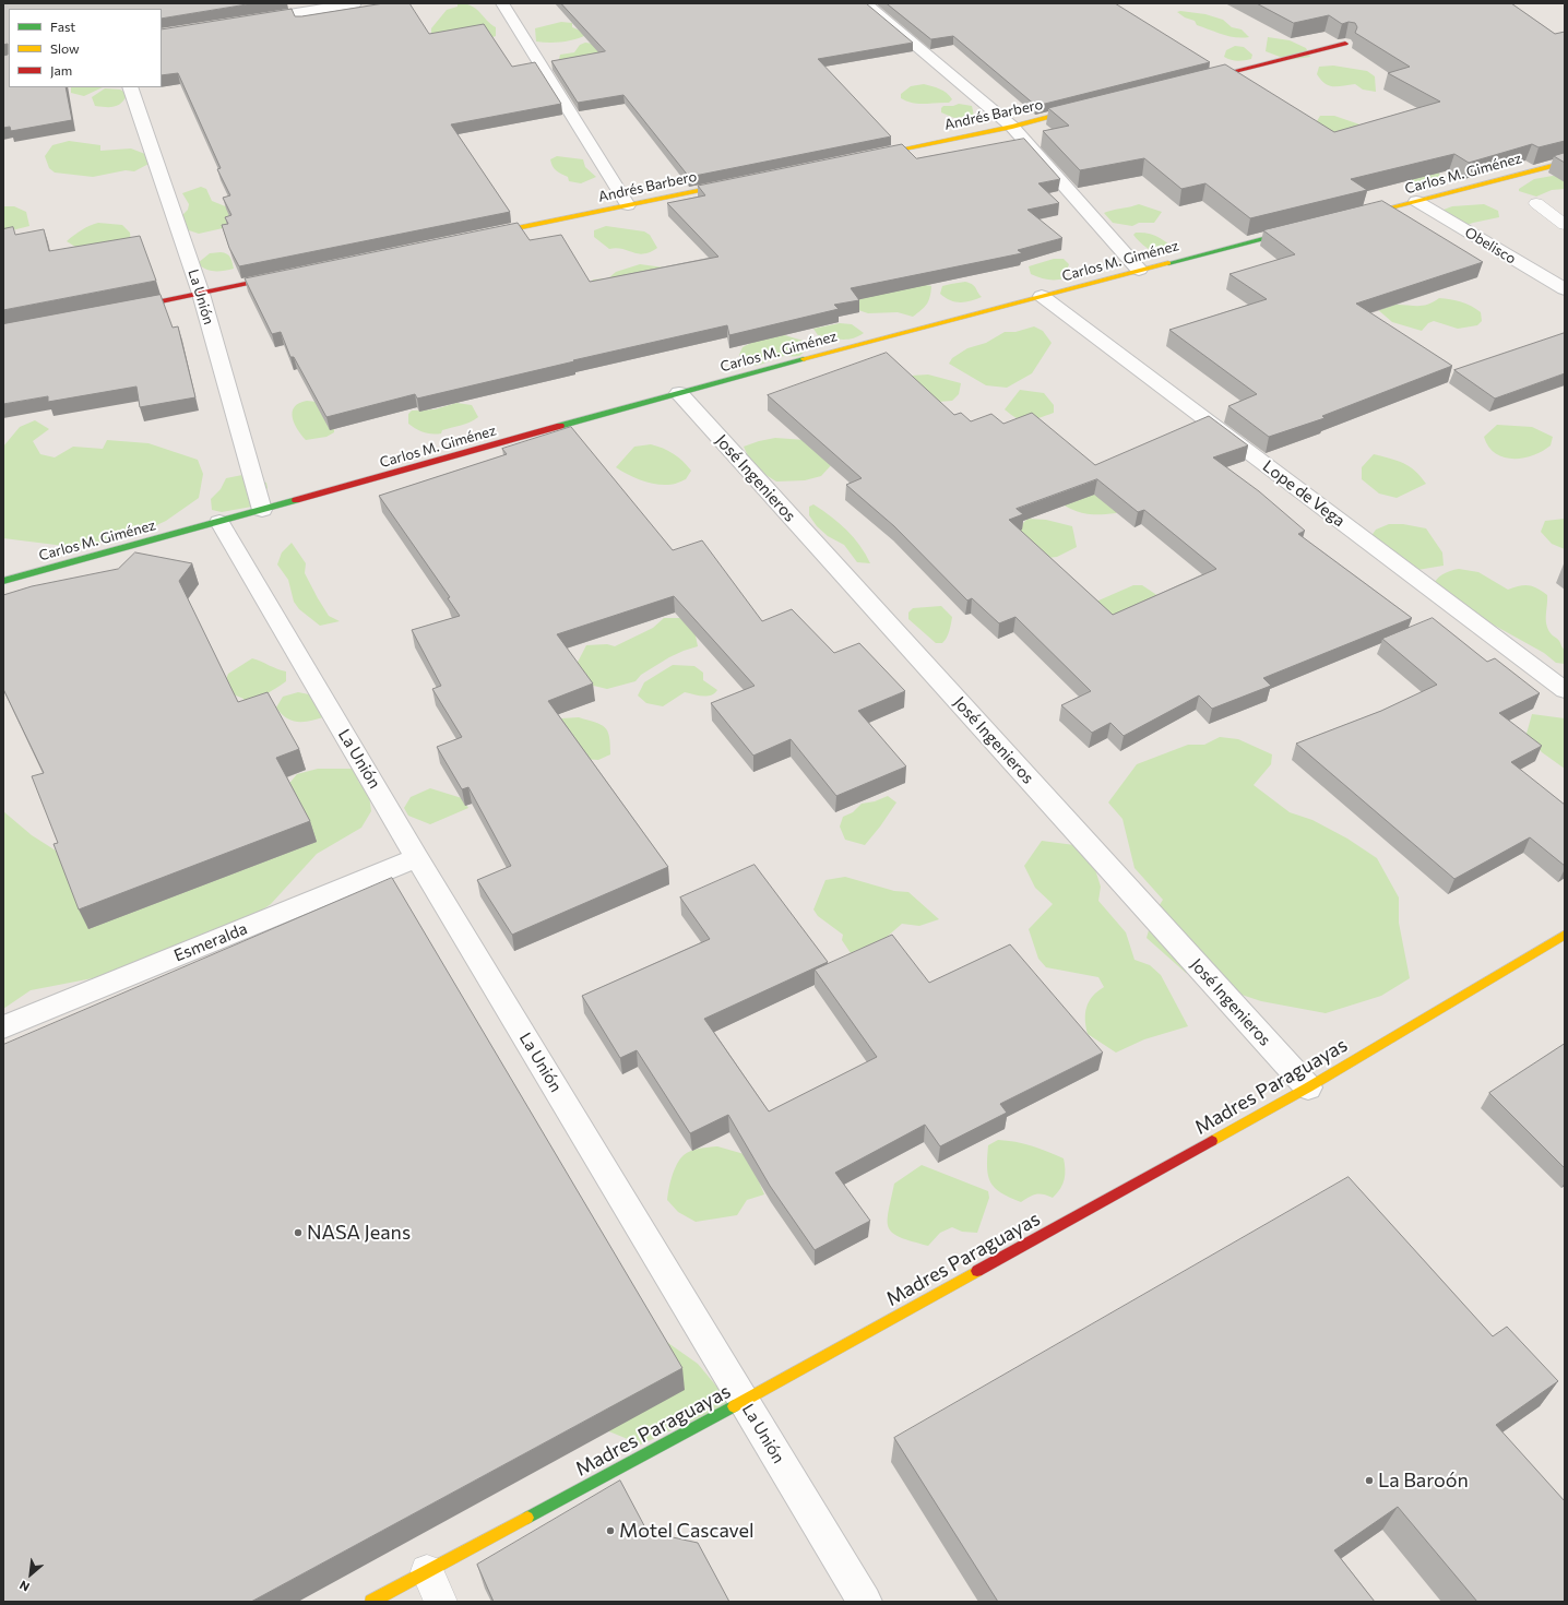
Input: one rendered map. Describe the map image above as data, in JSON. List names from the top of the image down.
{
  "streets": {
    "street": [
      "Andrés Barbero",
      "Carlos M. Giménez",
      "Obelisco",
      "La Unión",
      "José Ingenieros",
      "Lope de Vega",
      "Esmeralda",
      "Madres Paraguayas"
    ]
  },
  "crossings": [
    ["Carlos M. Giménez", "Obelisco"],
    ["Carlos M. Giménez", "La Unión"],
    ["Carlos M. Giménez", "José Ingenieros"],
    ["Carlos M. Giménez", "Lope de Vega"],
    ["La Unión", "Esmeralda"],
    ["La Unión", "Madres Paraguayas"],
    ["José Ingenieros", "Madres Paraguayas"]
  ],
  "places": ["NASA Jeans", "La Baroón", "Motel Cascavel"],
  "legend": ["Fast", "Slow", "Jam"],
  "north": "bottom left"
}
